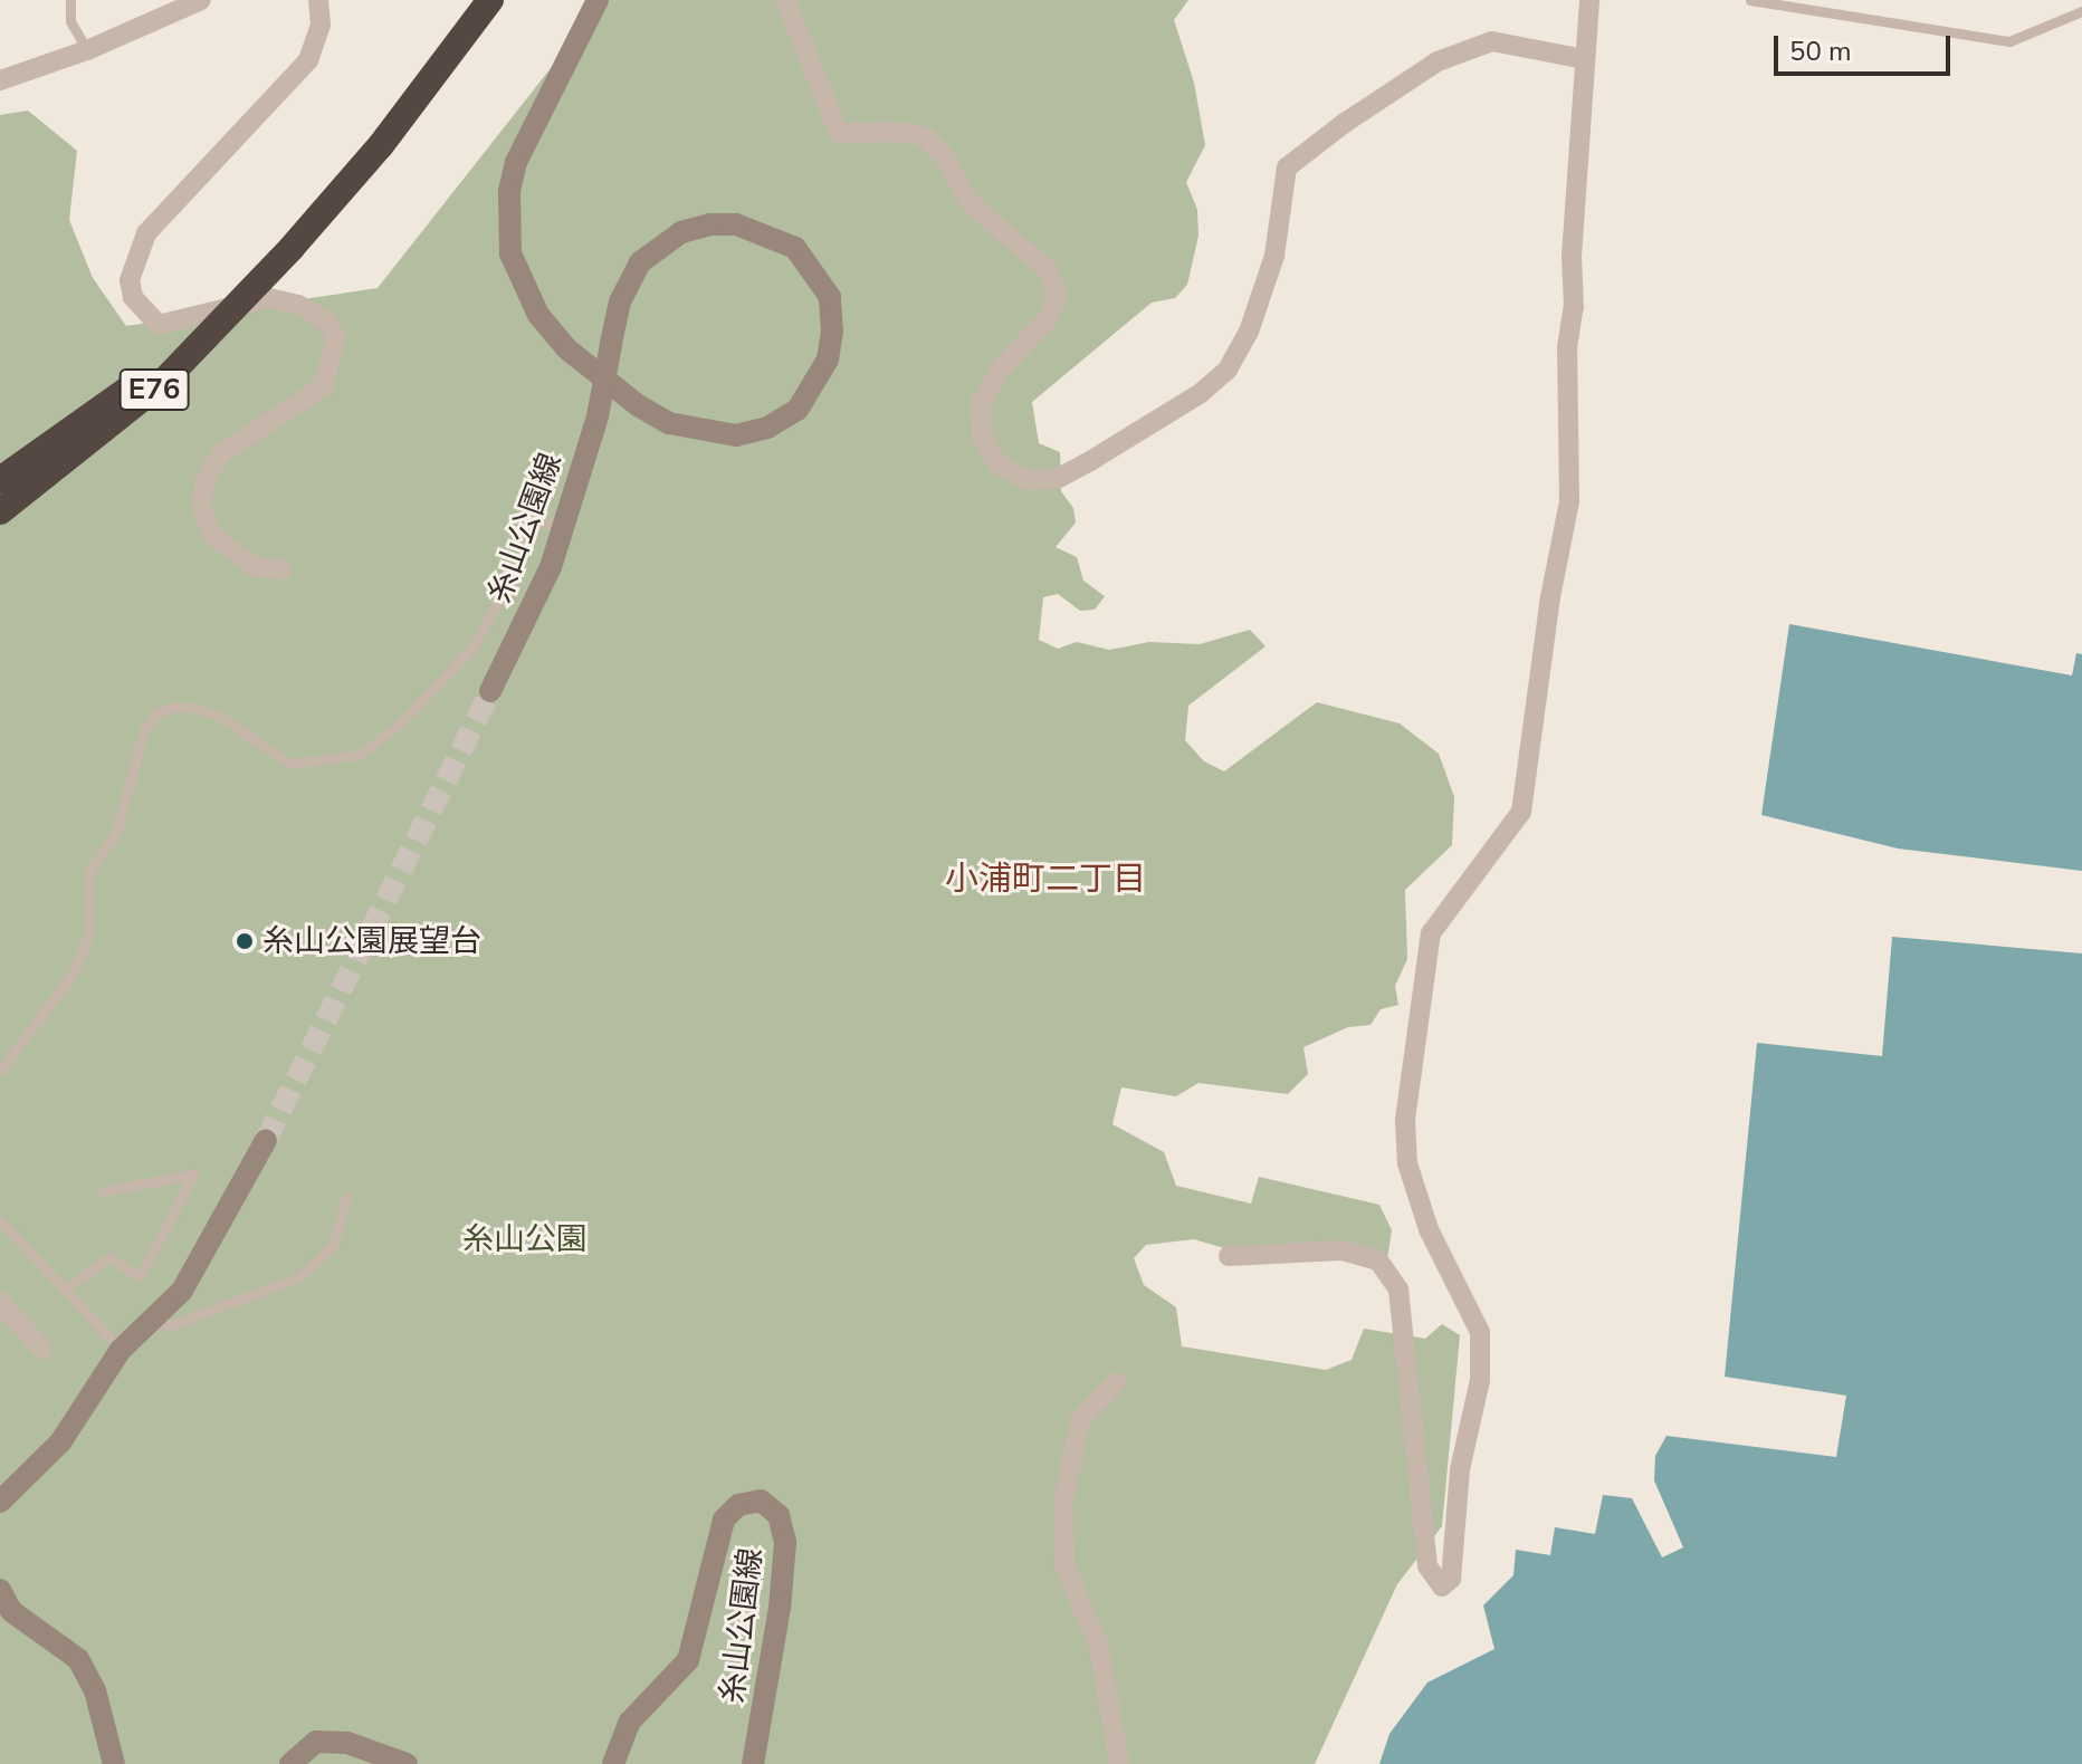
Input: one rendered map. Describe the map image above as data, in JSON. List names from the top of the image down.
{
  "streets": {
    "highway": ["E76"],
    "main road": ["糸山公園線"]
  },
  "districts": ["小浦町二丁目"],
  "parks": ["糸山公園"],
  "places": ["糸山公園展望台"],
  "scale_bar": "50 m"
}
